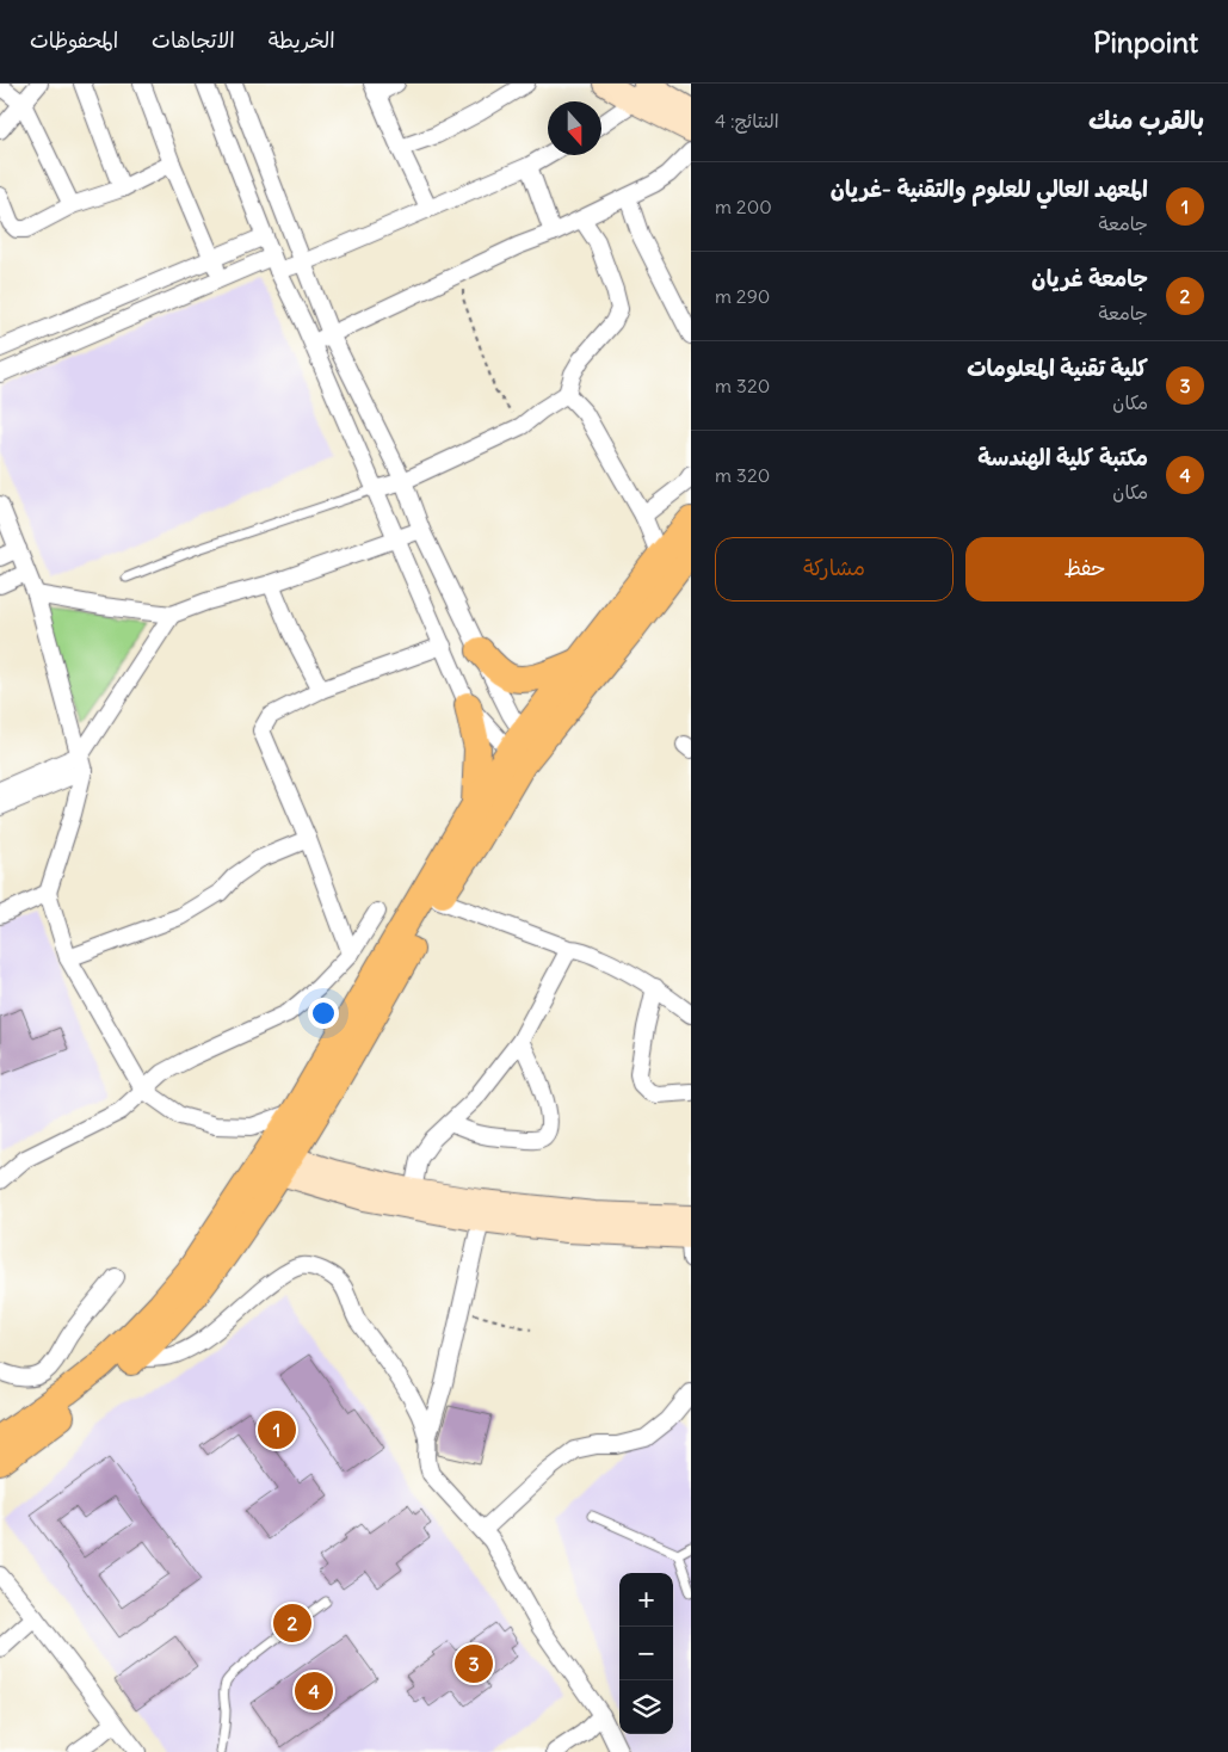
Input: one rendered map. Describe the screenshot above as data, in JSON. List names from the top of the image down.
{
  "north": "bottom",
  "page": {
    "header": "Pinpoint",
    "nav": ["الخريطة", "الاتجاهات", "المحفوظات"],
    "heading": ["بالقرب منك", "النتائج: 4"],
    "list": [
      {
        "mark": "1",
        "name": "المعهد العالي للعلوم والتقنية -غريان",
        "note": "جامعة",
        "value": "200 m"
      },
      {
        "mark": "2",
        "name": "جامعة غريان",
        "note": "جامعة",
        "value": "290 m"
      },
      {
        "mark": "3",
        "name": "كلية تقنية المعلومات",
        "note": "مكان",
        "value": "320 m"
      },
      {
        "mark": "4",
        "name": "مكتبة كلية الهندسة",
        "note": "مكان",
        "value": "320 m"
      }
    ],
    "buttons": ["حفظ", "مشاركة"],
    "pins": [
      "1",
      "2",
      "3",
      "4"
    ],
    "map_buttons": ["+", "−"]
  }
}
